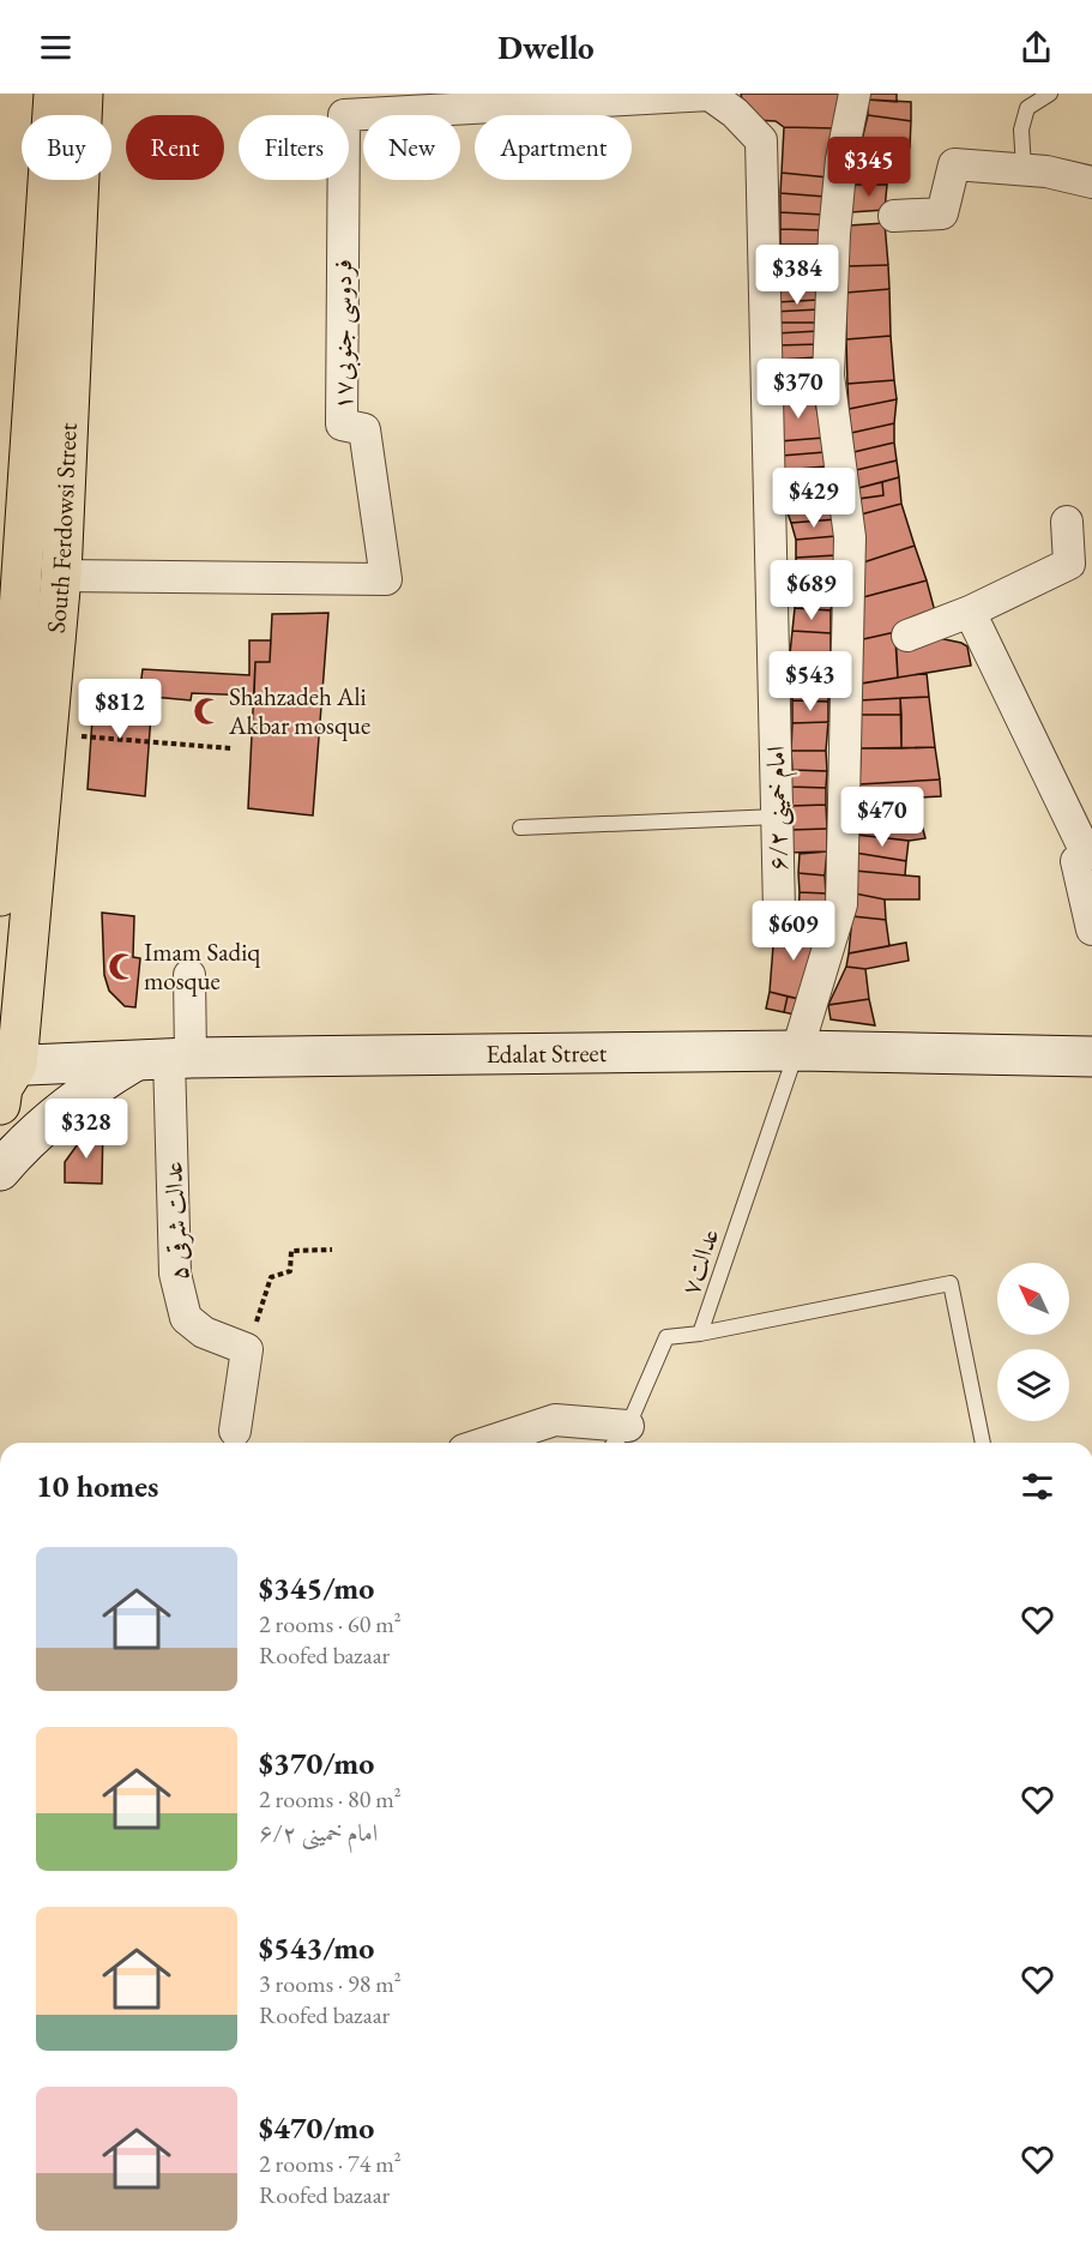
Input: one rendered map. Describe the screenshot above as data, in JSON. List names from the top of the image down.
{
  "streets": {
    "main road": ["South Ferdowsi Street", "Edalat Street"],
    "street": ["فردوسی جنوبی۱۷", "امام خمینی ۶/۲", "عدالت شرقی ۵"],
    "lane": ["عدالت۷"]
  },
  "crossings": [
    ["فردوسی جنوبی۱۷", "South Ferdowsi Street"],
    ["فردوسی جنوبی۱۷", "امام خمینی ۶/۲"],
    ["South Ferdowsi Street", "Edalat Street"],
    ["Edalat Street", "عدالت شرقی ۵"],
    ["Edalat Street", "عدالت۷"]
  ],
  "places": {
    "mosque": ["Shahzadeh Ali Akbar mosque", "Imam Sadiq mosque"]
  },
  "north": "top left",
  "page": {
    "header": "Dwello",
    "chip": [
      "Buy",
      "Rent",
      "Filters",
      "New",
      "Apartment"
    ],
    "price": [
      "$345",
      "$384",
      "$370",
      "$429",
      "$689",
      "$543",
      "$812",
      "$470",
      "$609",
      "$328"
    ],
    "heading": "10 homes",
    "list": [
      {
        "name": "$345/mo",
        "note": "2 rooms · 60 m² · Roofed bazaar"
      },
      {
        "name": "$370/mo",
        "note": "2 rooms · 80 m² · امام خمینی ۶/۲"
      },
      {
        "name": "$543/mo",
        "note": "3 rooms · 98 m² · Roofed bazaar"
      },
      {
        "name": "$470/mo",
        "note": "2 rooms · 74 m² · Roofed bazaar"
      }
    ]
  }
}
